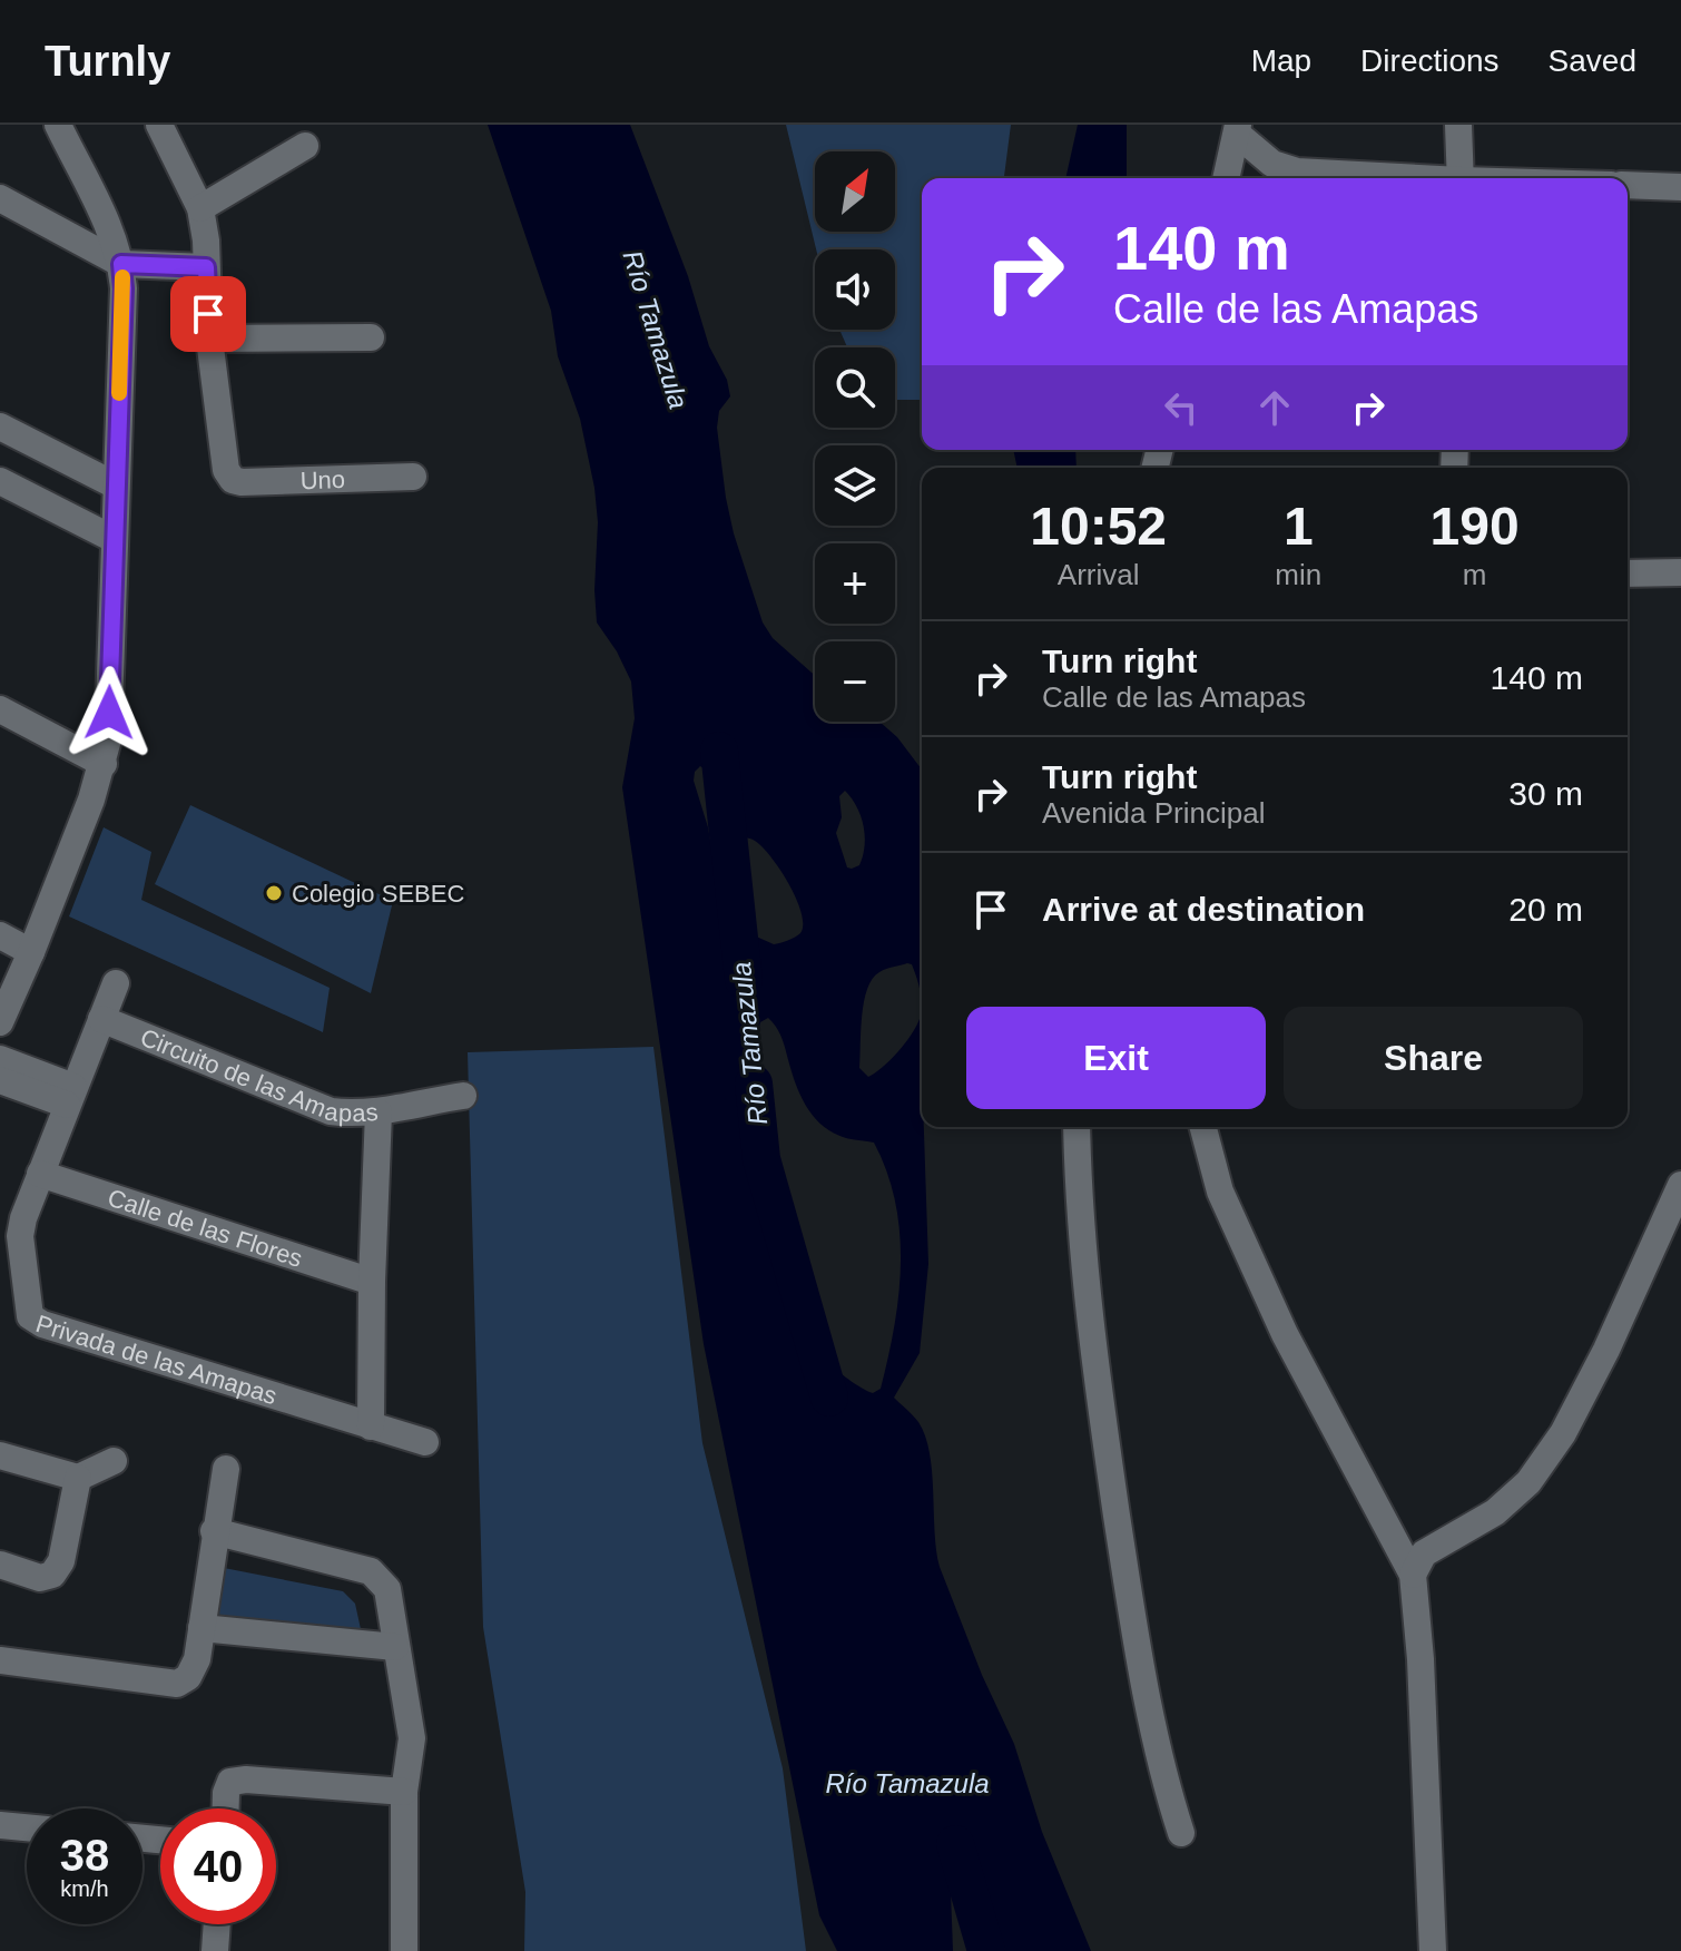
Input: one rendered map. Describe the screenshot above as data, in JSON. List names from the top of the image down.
{
  "streets": {
    "street": [
      "Uno",
      "Circuito de las Amapas",
      "Calle de las Flores",
      "Privada de las Amapas"
    ]
  },
  "crossings": [
    ["Circuito de las Amapas", "Calle de las Flores"],
    ["Circuito de las Amapas", "Privada de las Amapas"],
    ["Calle de las Flores", "Privada de las Amapas"]
  ],
  "water": ["Río Tamazula"],
  "places": ["Colegio SEBEC"],
  "north": "top right",
  "page": {
    "header": "Turnly",
    "nav": ["Map", "Directions", "Saved"],
    "map_buttons": ["+", "−"],
    "turn": ["140 m", "Calle de las Amapas"],
    "eta": [
      "10:52",
      "Arrival",
      "1",
      "min",
      "190",
      "m"
    ],
    "list": [
      {
        "name": "Turn right",
        "note": "Calle de las Amapas",
        "value": "140 m"
      },
      {
        "name": "Turn right",
        "note": "Avenida Principal",
        "value": "30 m"
      },
      {
        "name": "Arrive at destination",
        "value": "20 m"
      }
    ],
    "buttons": ["Exit", "Share"],
    "speed": "38 km/h",
    "limit": "40"
  }
}
